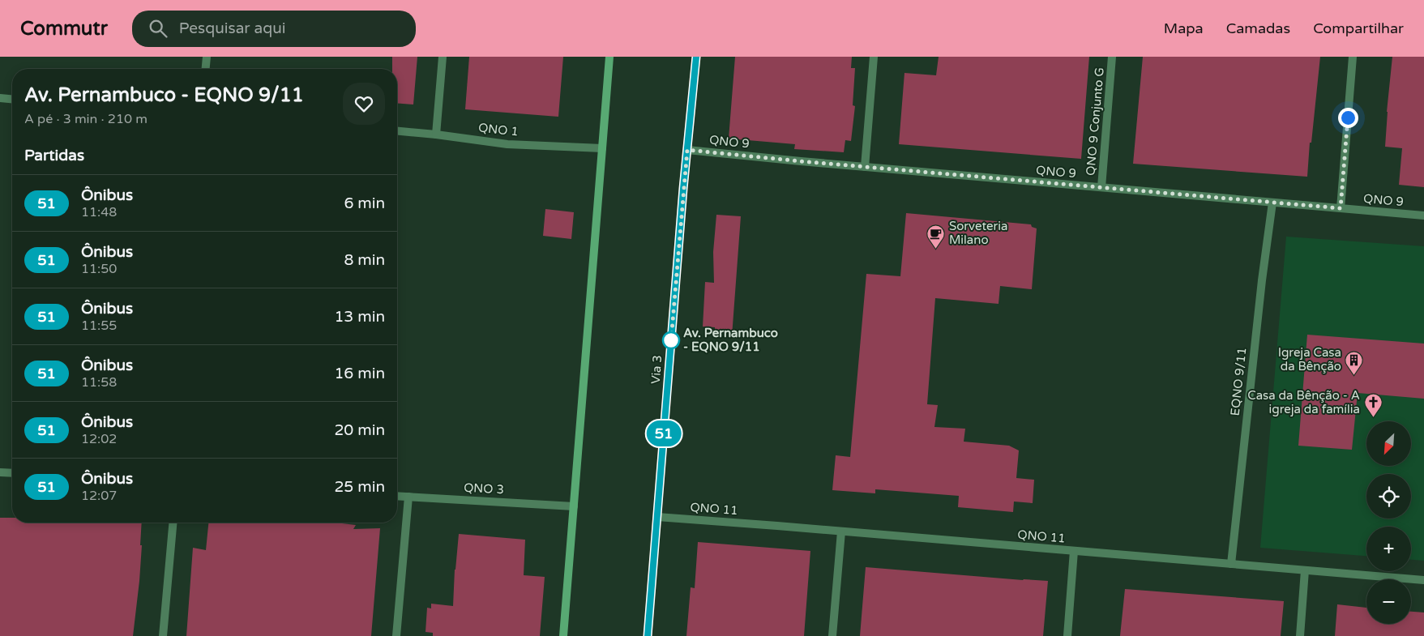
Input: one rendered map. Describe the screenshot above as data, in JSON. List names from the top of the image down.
{
  "streets": {
    "main road": ["Via 3"],
    "street": [
      "QNO 9 Conjunto G",
      "QNO 1",
      "QNO 9",
      "EQNO 9/11",
      "QNO 3",
      "QNO 11"
    ]
  },
  "crossings": [
    ["QNO 9 Conjunto G", "QNO 9"],
    ["QNO 9", "Via 3"],
    ["QNO 9", "EQNO 9/11"],
    ["Via 3", "QNO 11"],
    ["EQNO 9/11", "QNO 11"]
  ],
  "places": {
    "cafe": ["Sorveteria Milano"],
    "other": ["Av. Pernambuco - EQNO 9/11"],
    "building": ["Igreja Casa da Bênção"],
    "church": ["Casa da Bênção - A igreja da família"]
  },
  "lines": ["bus line 51"],
  "north": "bottom left",
  "page": {
    "header": "Commutr",
    "search": "Pesquisar aqui",
    "nav": ["Mapa", "Camadas", "Compartilhar"],
    "on_map": "51",
    "heading": [
      ["Av. Pernambuco - EQNO 9/11", "A pé · 3 min · 210 m"],
      "Partidas"
    ],
    "list": [
      {
        "mark": "51",
        "name": "Ônibus",
        "note": "11:48",
        "value": "6 min"
      },
      {
        "mark": "51",
        "name": "Ônibus",
        "note": "11:50",
        "value": "8 min"
      },
      {
        "mark": "51",
        "name": "Ônibus",
        "note": "11:55",
        "value": "13 min"
      },
      {
        "mark": "51",
        "name": "Ônibus",
        "note": "11:58",
        "value": "16 min"
      },
      {
        "mark": "51",
        "name": "Ônibus",
        "note": "12:02",
        "value": "20 min"
      },
      {
        "mark": "51",
        "name": "Ônibus",
        "note": "12:07",
        "value": "25 min"
      }
    ],
    "map_buttons": ["+", "−"]
  }
}
